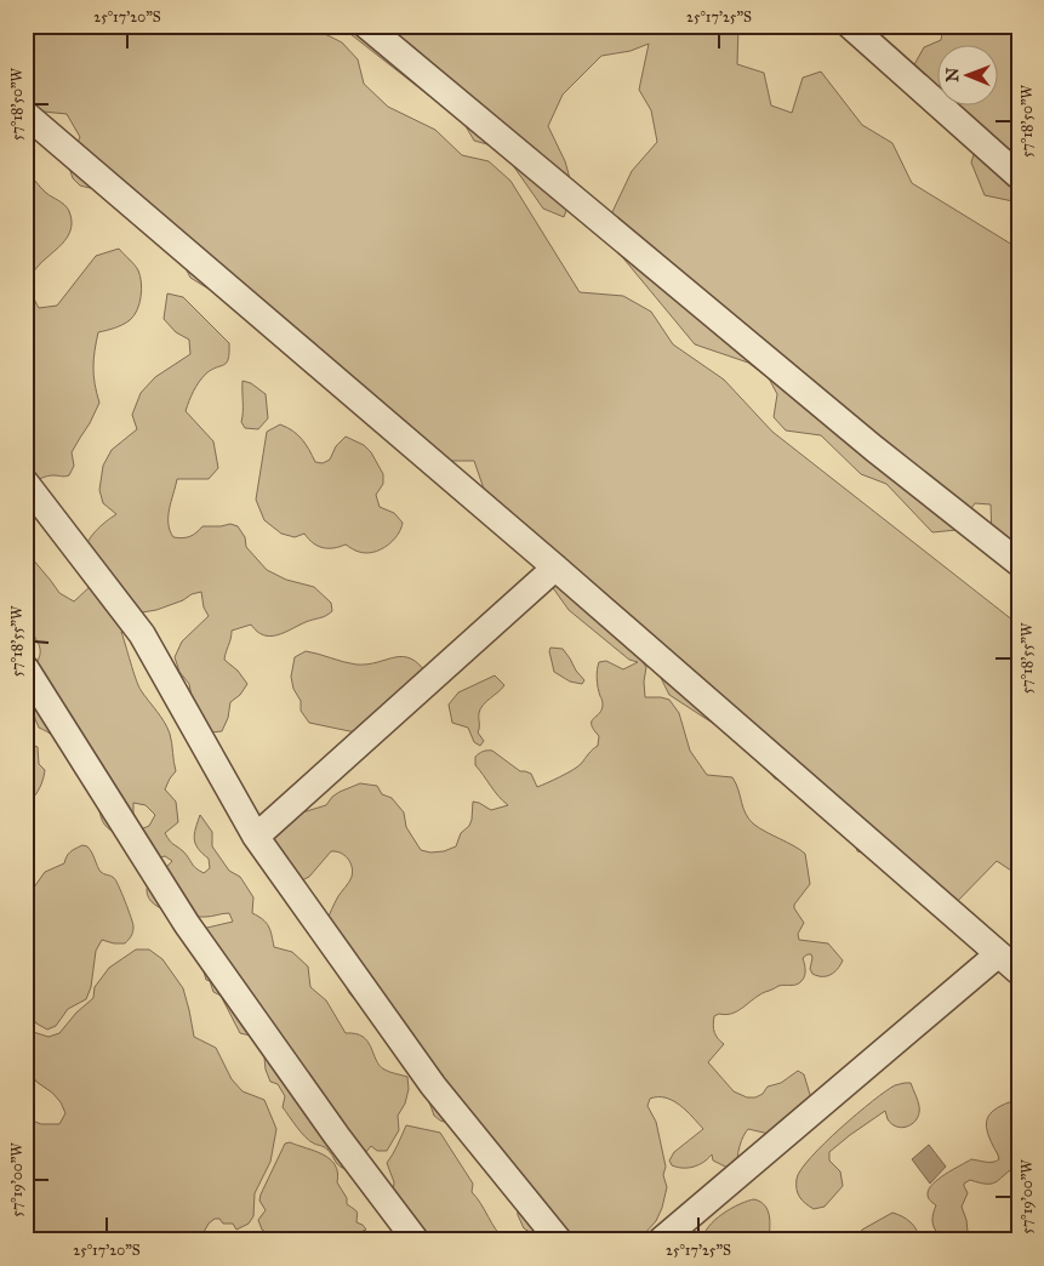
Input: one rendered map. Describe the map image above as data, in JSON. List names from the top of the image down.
{
  "north": "left",
  "coordinates": [
    "25°17'20\"S",
    "25°17'25\"S",
    "57°18'50\"W",
    "57°18'55\"W",
    "57°19'00\"W"
  ]
}
